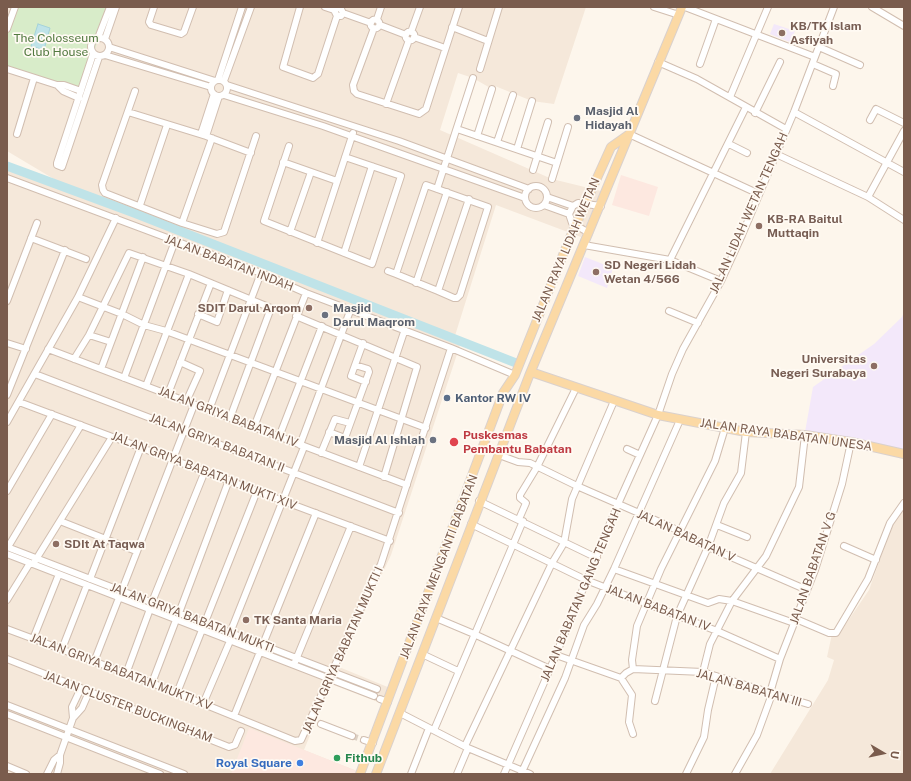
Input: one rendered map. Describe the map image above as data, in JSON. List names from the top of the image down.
{
  "streets": {
    "main road": ["JALAN RAYA LIDAH WETAN", "JALAN RAYA BABATAN UNESA", "JALAN RAYA MENGANTI BABATAN"],
    "street": [
      "JALAN LIDAH WETAN TENGAH",
      "JALAN BABATAN INDAH",
      "JALAN GRIYA BABATAN IV",
      "JALAN GRIYA BABATAN II",
      "JALAN GRIYA BABATAN MUKTI XIV",
      "JALAN BABATAN V",
      "JALAN BABATAN V G",
      "JALAN BABATAN GANG TENGAH",
      "JALAN BABATAN IV",
      "JALAN GRIYA BABATAN MUKTI",
      "JALAN GRIYA BABATAN MUKTI I",
      "JALAN GRIYA BABATAN MUKTI XV",
      "JALAN BABATAN III",
      "JALAN CLUSTER BUCKINGHAM"
    ]
  },
  "crossings": [
    ["JALAN LIDAH WETAN TENGAH", "JALAN RAYA BABATAN UNESA"],
    ["JALAN LIDAH WETAN TENGAH", "JALAN BABATAN GANG TENGAH"],
    ["JALAN RAYA LIDAH WETAN", "JALAN BABATAN INDAH"],
    ["JALAN RAYA LIDAH WETAN", "JALAN RAYA BABATAN UNESA"],
    ["JALAN RAYA LIDAH WETAN", "JALAN RAYA MENGANTI BABATAN"],
    ["JALAN BABATAN INDAH", "JALAN RAYA MENGANTI BABATAN"],
    ["JALAN RAYA BABATAN UNESA", "JALAN RAYA MENGANTI BABATAN"],
    ["JALAN RAYA BABATAN UNESA", "JALAN BABATAN V G"],
    ["JALAN RAYA BABATAN UNESA", "JALAN BABATAN GANG TENGAH"],
    ["JALAN GRIYA BABATAN II", "JALAN GRIYA BABATAN MUKTI I"],
    ["JALAN GRIYA BABATAN MUKTI XIV", "JALAN GRIYA BABATAN MUKTI I"],
    ["JALAN BABATAN V", "JALAN RAYA MENGANTI BABATAN"],
    ["JALAN BABATAN V", "JALAN BABATAN V G"],
    ["JALAN BABATAN V", "JALAN BABATAN GANG TENGAH"],
    ["JALAN RAYA MENGANTI BABATAN", "JALAN BABATAN IV"],
    ["JALAN RAYA MENGANTI BABATAN", "JALAN GRIYA BABATAN MUKTI"],
    ["JALAN BABATAN V G", "JALAN BABATAN IV"],
    ["JALAN BABATAN V G", "JALAN BABATAN III"],
    ["JALAN BABATAN GANG TENGAH", "JALAN BABATAN IV"],
    ["JALAN GRIYA BABATAN MUKTI", "JALAN GRIYA BABATAN MUKTI I"],
    ["JALAN GRIYA BABATAN MUKTI I", "JALAN GRIYA BABATAN MUKTI XV"]
  ],
  "parks": ["The Colosseum Club House"],
  "places": [
    "KB/TK Islam Asfiyah",
    "Masjid Al Hidayah",
    "KB-RA Baitul Muttaqin",
    "SD Negeri Lidah Wetan 4/566",
    "SDIT Darul Arqom",
    "Masjid Darul Maqrom",
    "Universitas Negeri Surabaya",
    "Kantor RW IV",
    "Masjid Al Ishlah",
    "Puskesmas Pembantu Babatan",
    "SDIt At Taqwa",
    "TK Santa Maria",
    "Fithub",
    "Royal Square"
  ],
  "north": "right"
}
